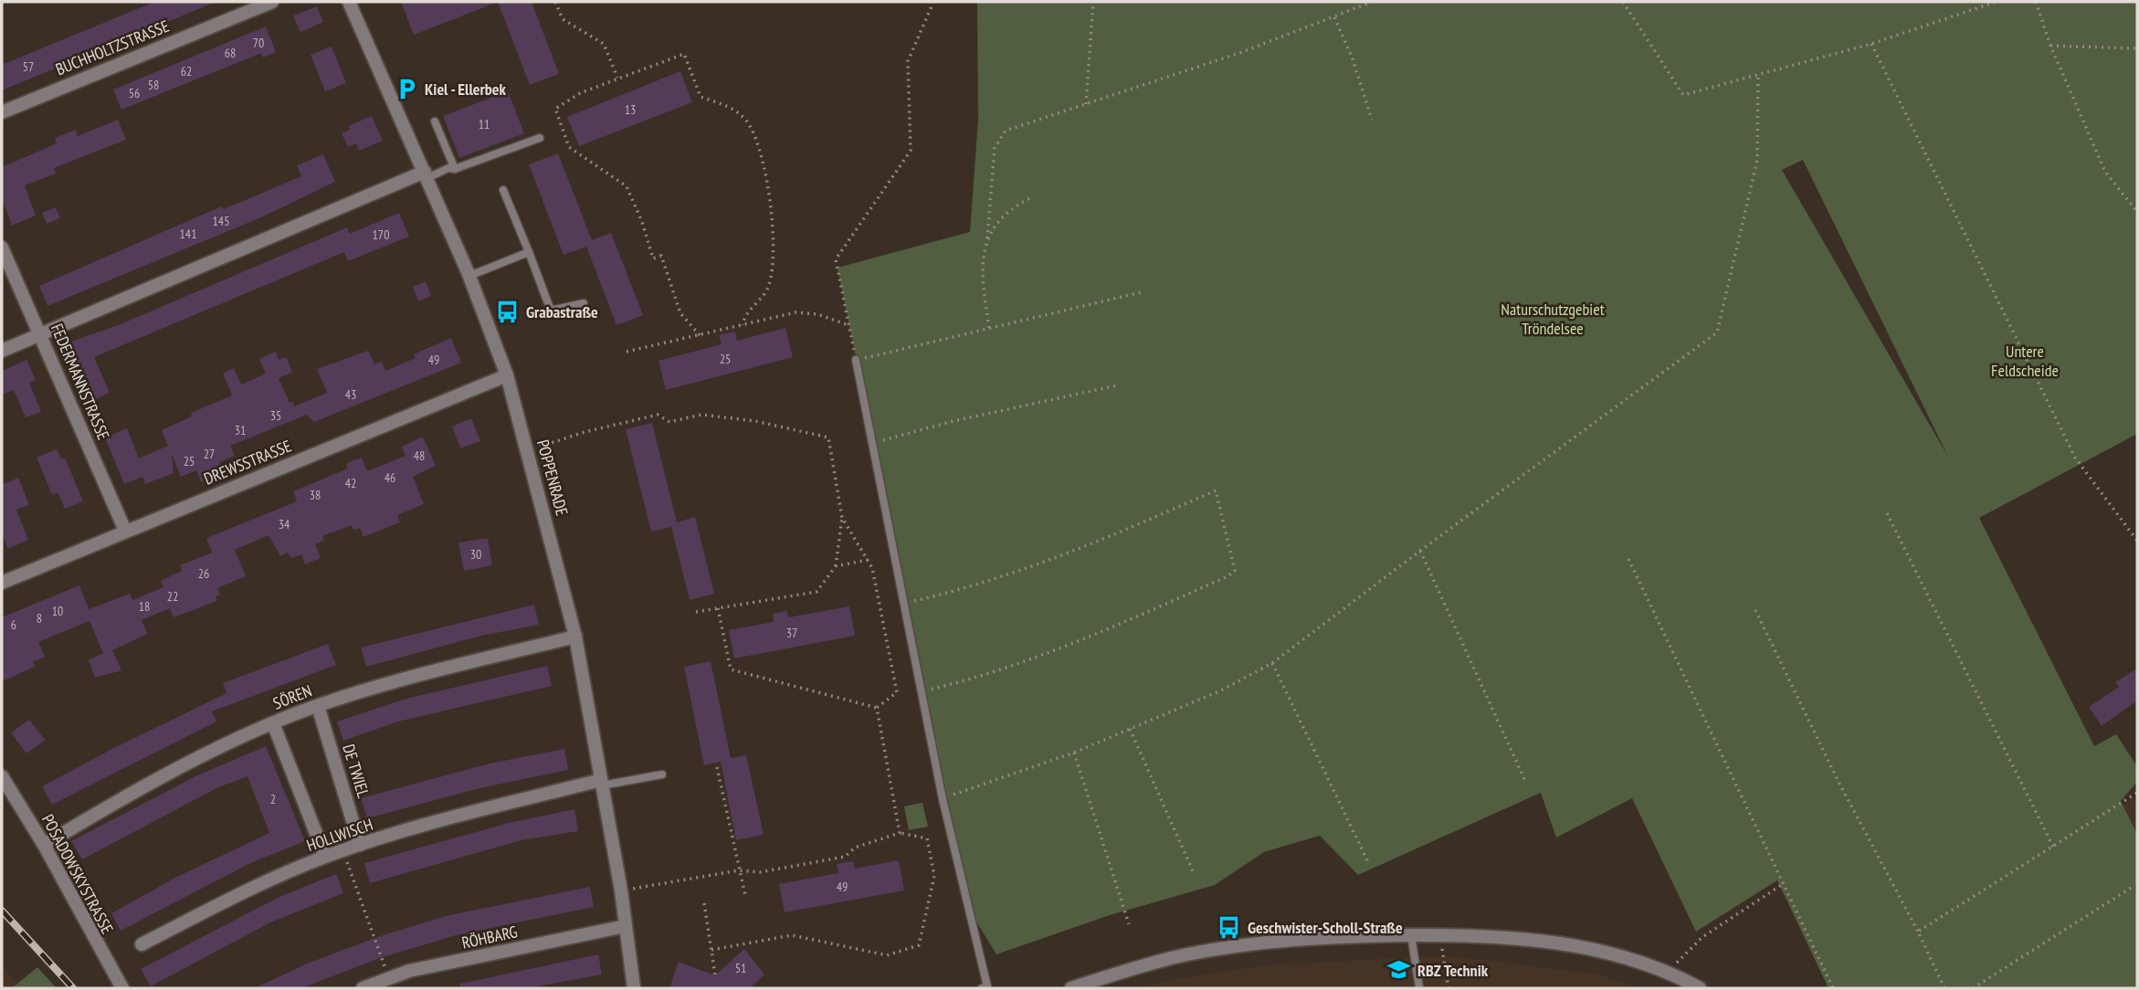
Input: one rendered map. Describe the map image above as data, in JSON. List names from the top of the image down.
{
  "streets": {
    "street": [
      "BUCHHOLTZSTRASSE",
      "FEDERMANNSTRASSE",
      "DREWSSTRASSE",
      "POPPENRADE",
      "SÖREN",
      "DE TWIEL",
      "HOLLWISCH",
      "POSADOWSKYSTRASSE",
      "RÖHBARG"
    ]
  },
  "crossings": [
    ["FEDERMANNSTRASSE", "DREWSSTRASSE"],
    ["DREWSSTRASSE", "POPPENRADE"],
    ["POPPENRADE", "SÖREN"],
    ["POPPENRADE", "HOLLWISCH"],
    ["POPPENRADE", "RÖHBARG"],
    ["SÖREN", "DE TWIEL"],
    ["SÖREN", "POSADOWSKYSTRASSE"],
    ["DE TWIEL", "HOLLWISCH"]
  ],
  "parks": ["Naturschutzgebiet Tröndelsee", "Untere Feldscheide"],
  "places": {
    "parking": ["Kiel - Ellerbek"],
    "bus stop": ["Grabastraße", "Geschwister-Scholl-Straße"],
    "school or university": ["RBZ Technik"]
  },
  "house_numbers": [
    "70",
    "68",
    "57",
    "62",
    "58",
    "56",
    "13",
    "11",
    "145",
    "141",
    "170",
    "25",
    "49",
    "43",
    "35",
    "31",
    "27",
    "48",
    "25",
    "46",
    "42",
    "38",
    "34",
    "30",
    "26",
    "22",
    "18",
    "10",
    "8",
    "6",
    "37",
    "2",
    "49",
    "51"
  ]
}
